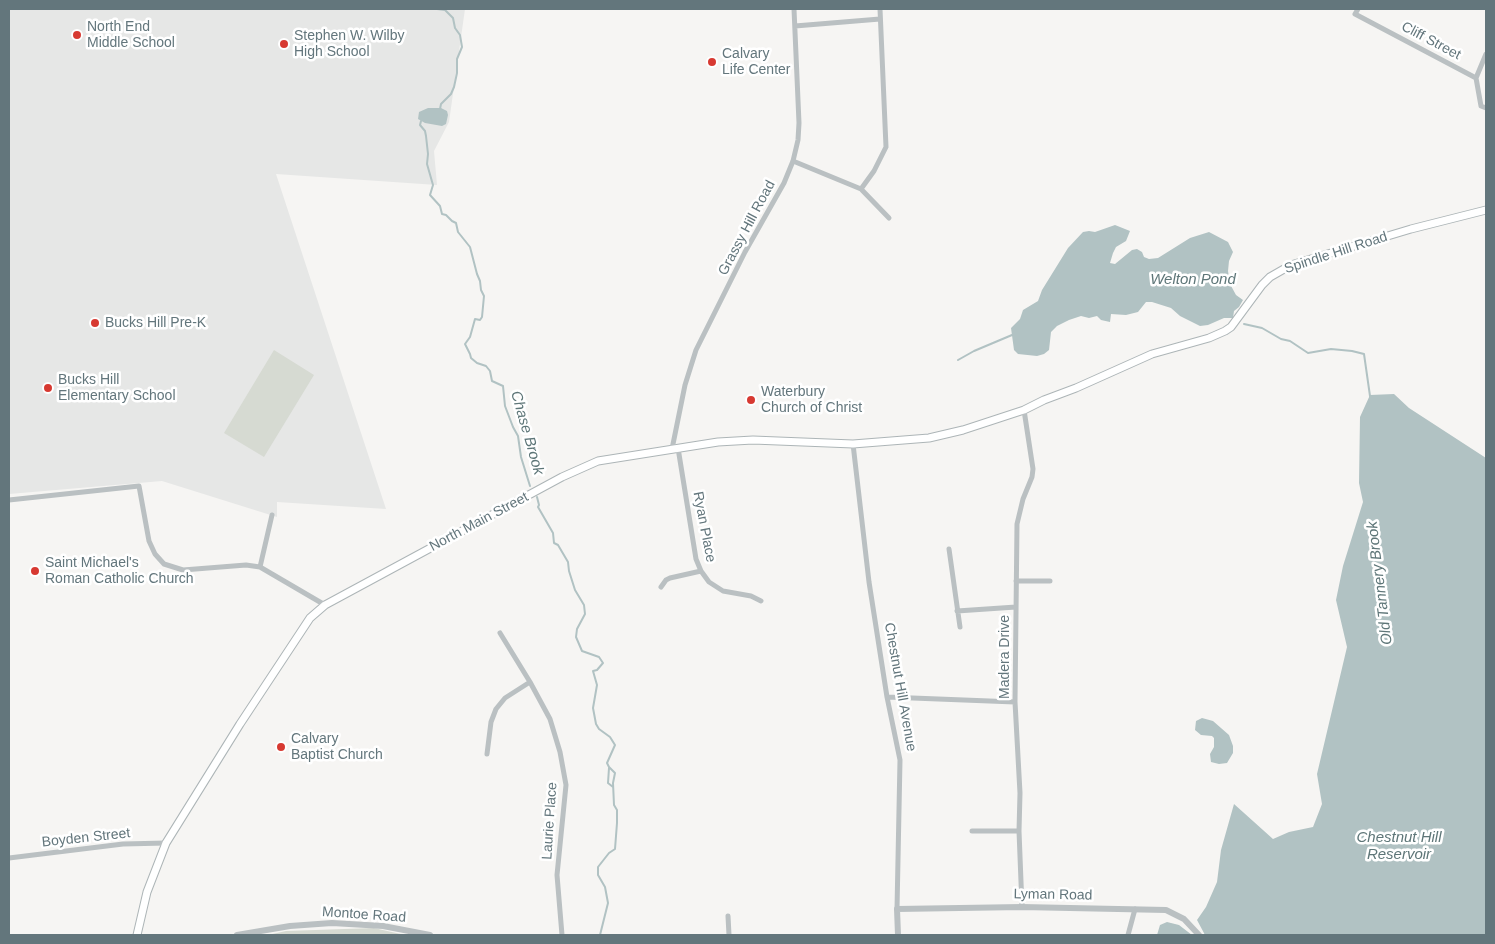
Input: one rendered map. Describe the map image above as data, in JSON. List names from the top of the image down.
{
  "streets": {
    "main road": ["Spindle Hill Road", "North Main Street"],
    "street": [
      "Cliff Street",
      "Grassy Hill Road",
      "Ryan Place",
      "Madera Drive",
      "Chestnut Hill Avenue",
      "Laurie Place",
      "Boyden Street",
      "Lyman Road",
      "Montoe Road"
    ]
  },
  "crossings": [
    ["Grassy Hill Road", "North Main Street"],
    ["Grassy Hill Road", "Ryan Place"],
    ["Spindle Hill Road", "North Main Street"],
    ["North Main Street", "Ryan Place"],
    ["North Main Street", "Madera Drive"],
    ["North Main Street", "Chestnut Hill Avenue"],
    ["North Main Street", "Boyden Street"],
    ["Madera Drive", "Lyman Road"],
    ["Chestnut Hill Avenue", "Lyman Road"]
  ],
  "water": [
    "Welton Pond",
    "Chase Brook",
    "Old Tannery Brook",
    "Chestnut Hill Reservoir"
  ],
  "places": [
    "North End Middle School",
    "Stephen W. Wilby High School",
    "Calvary Life Center",
    "Bucks Hill Pre-K",
    "Bucks Hill Elementary School",
    "Waterbury Church of Christ",
    "Saint Michael's Roman Catholic Church",
    "Calvary Baptist Church"
  ]
}
